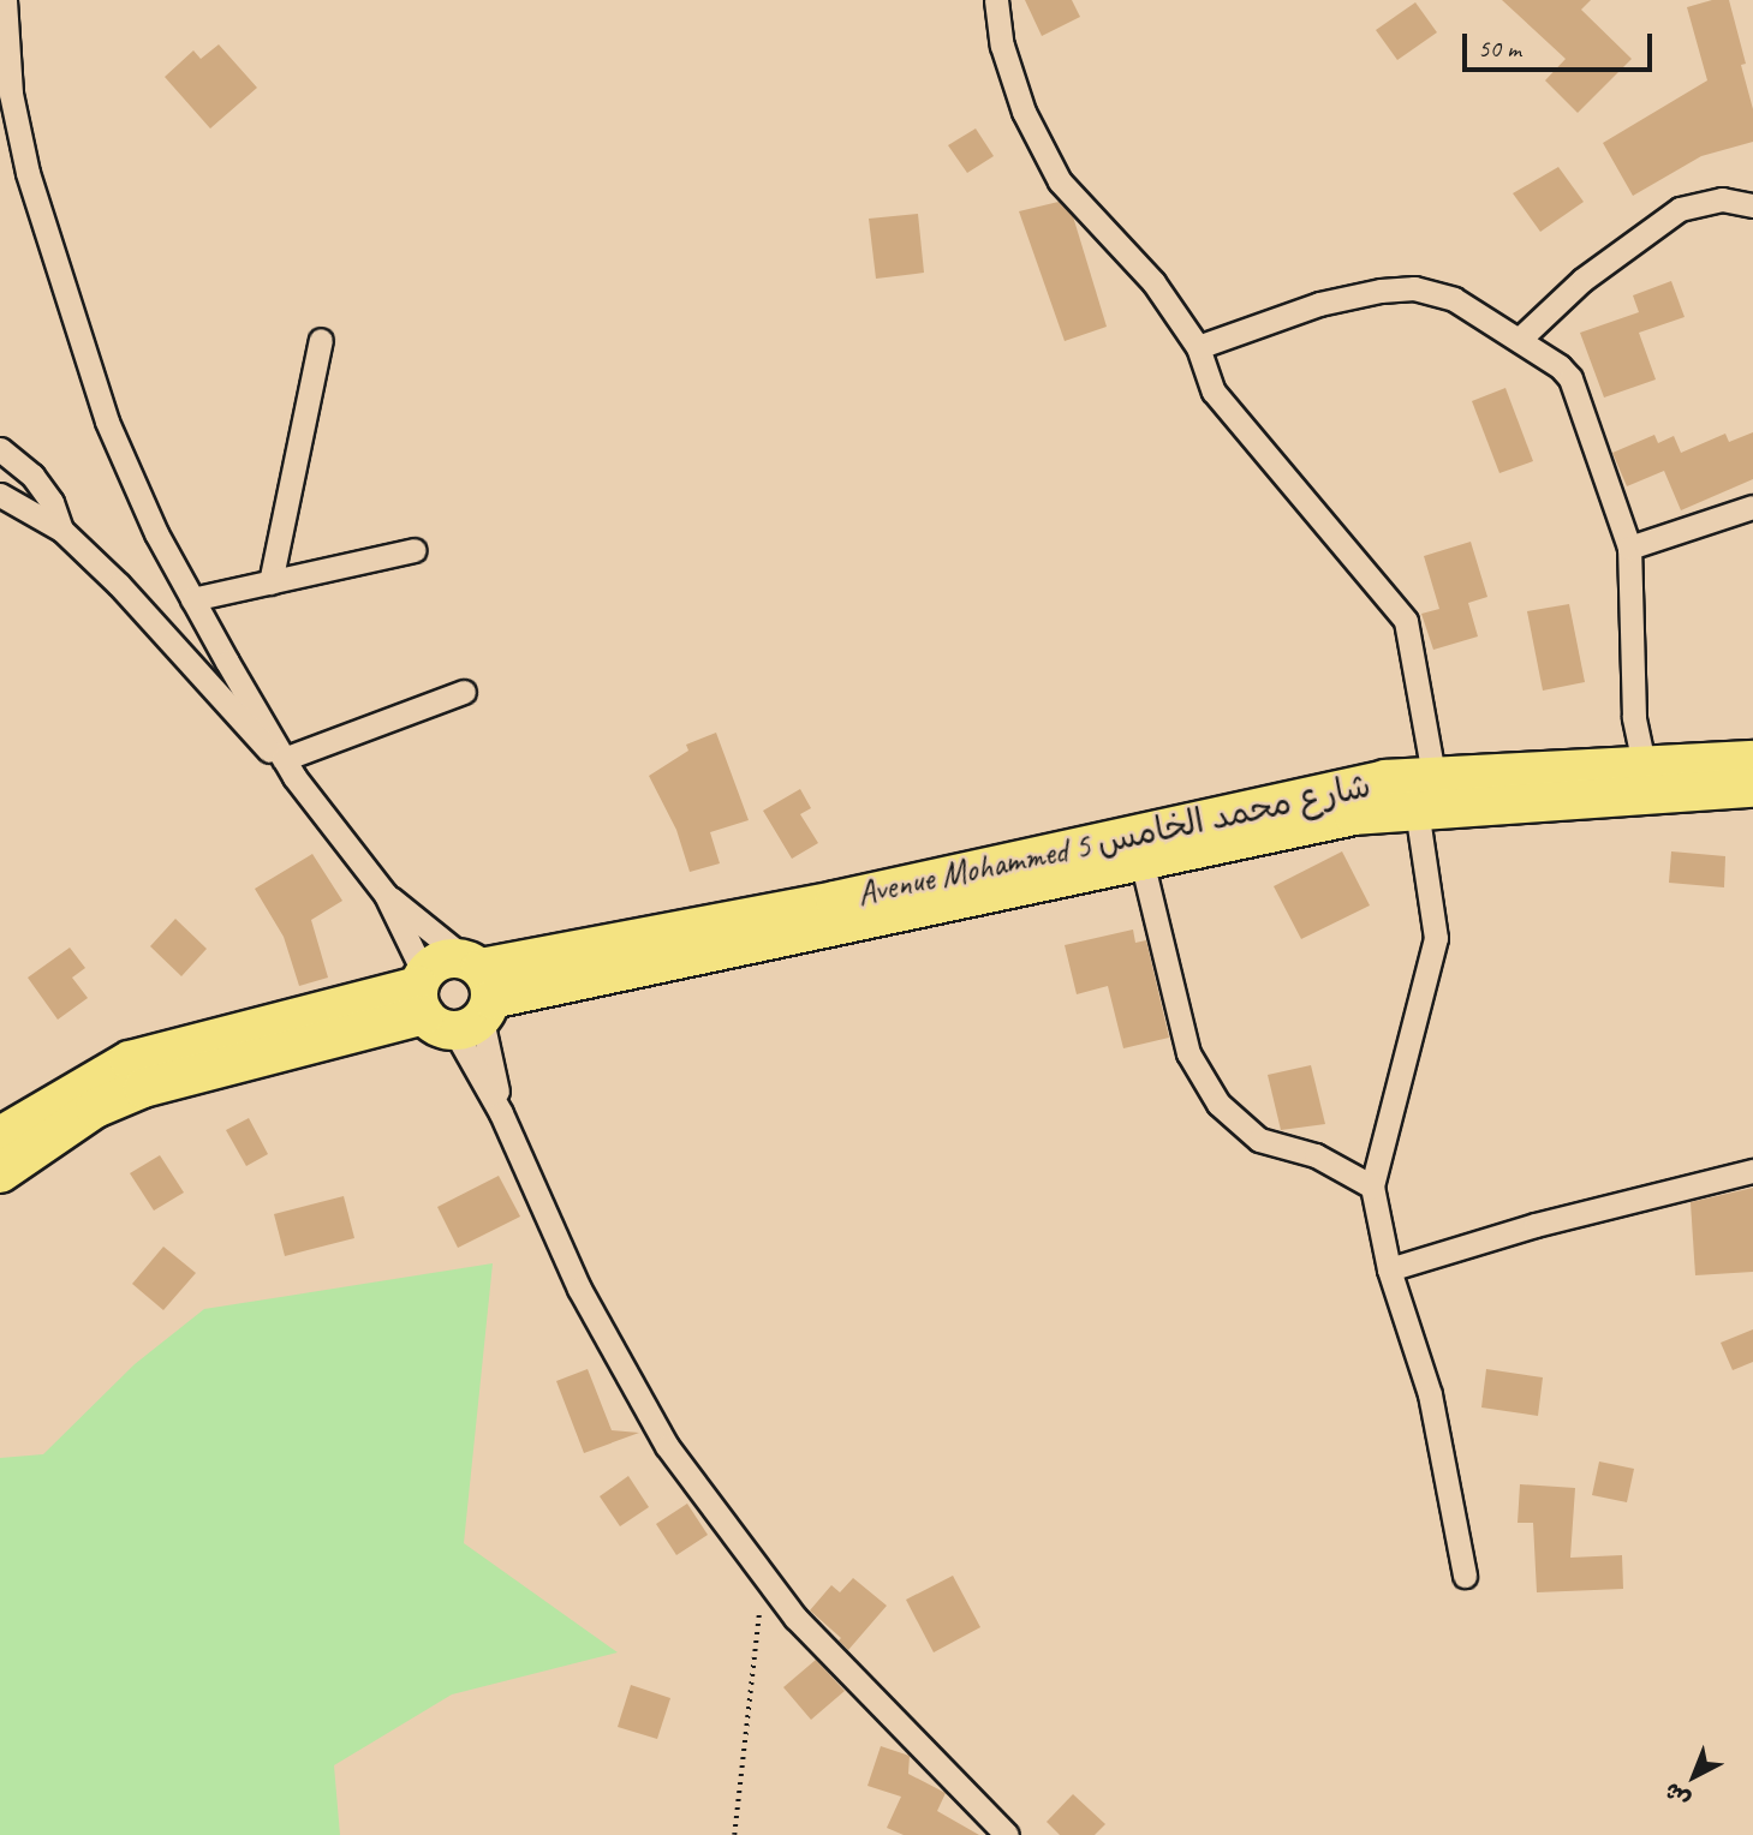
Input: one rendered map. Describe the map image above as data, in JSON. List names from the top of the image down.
{
  "streets": {
    "main road": ["Avenue Mohammed 5 شارع محمد الخامس"]
  },
  "scale_bar": "50 m",
  "north": "bottom left"
}
